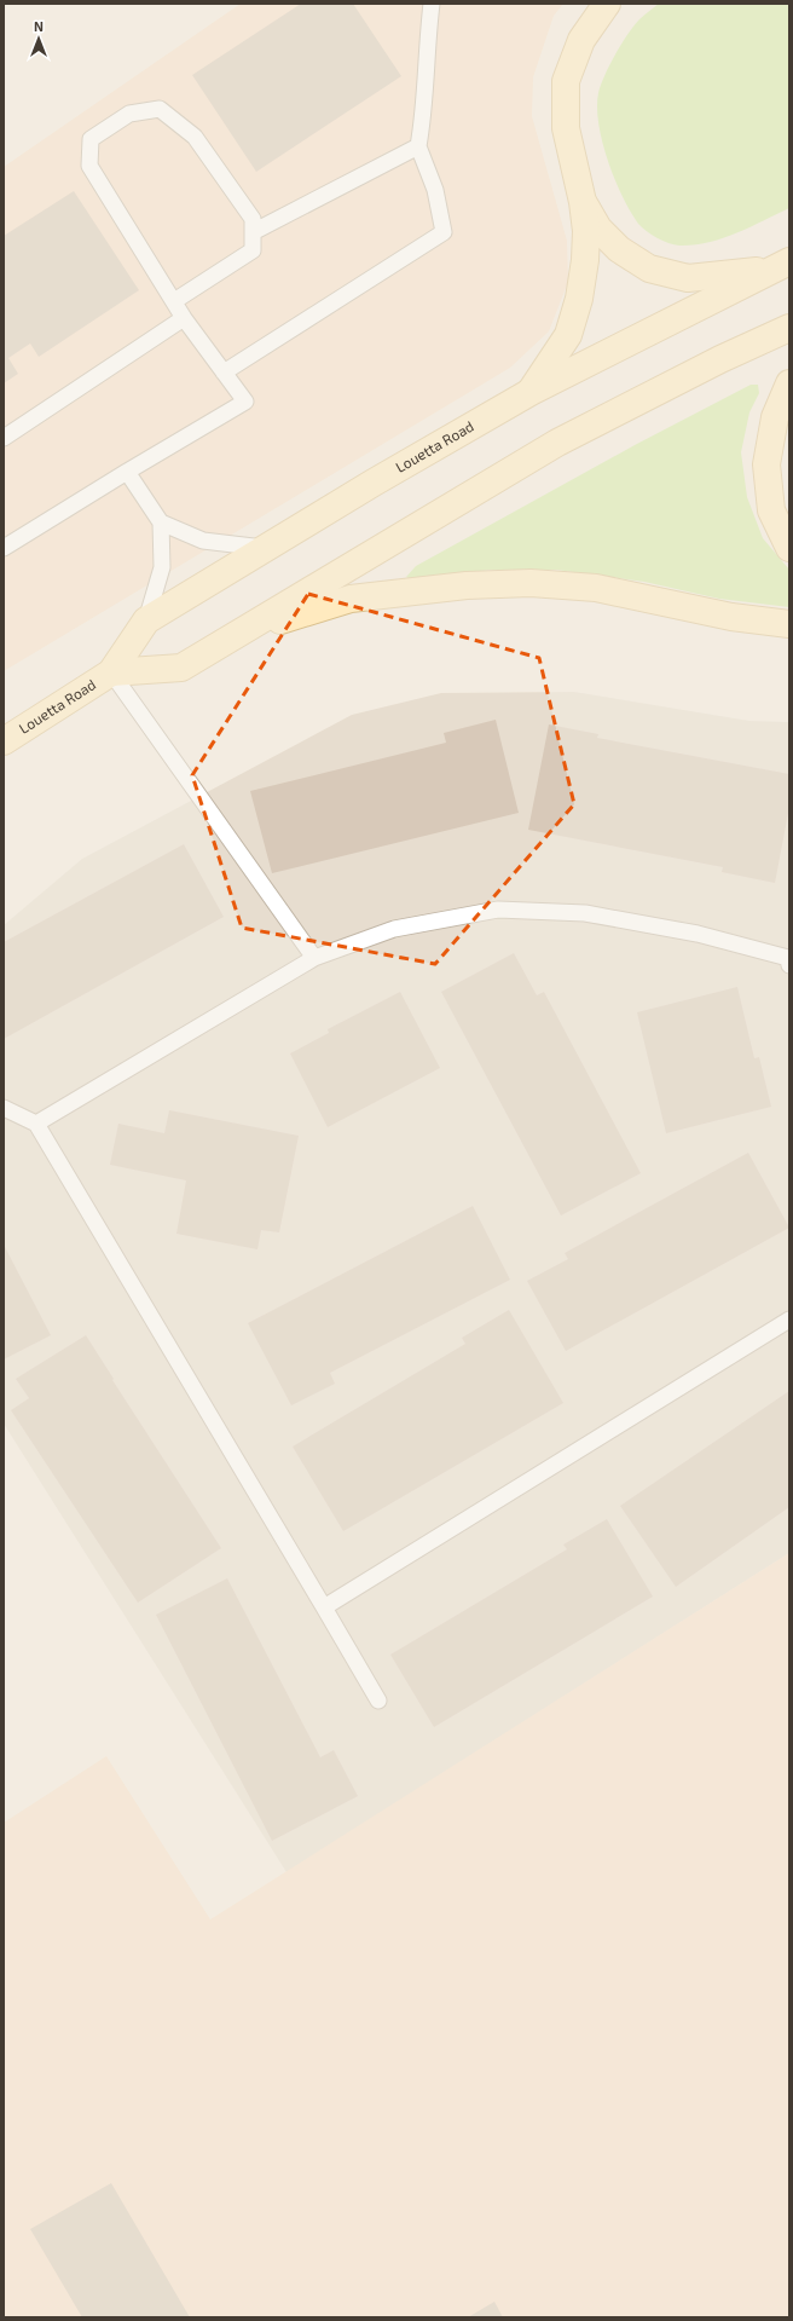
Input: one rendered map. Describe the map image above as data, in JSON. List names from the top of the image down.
{
  "streets": {
    "main road": ["Louetta Road"]
  },
  "north": "top"
}
